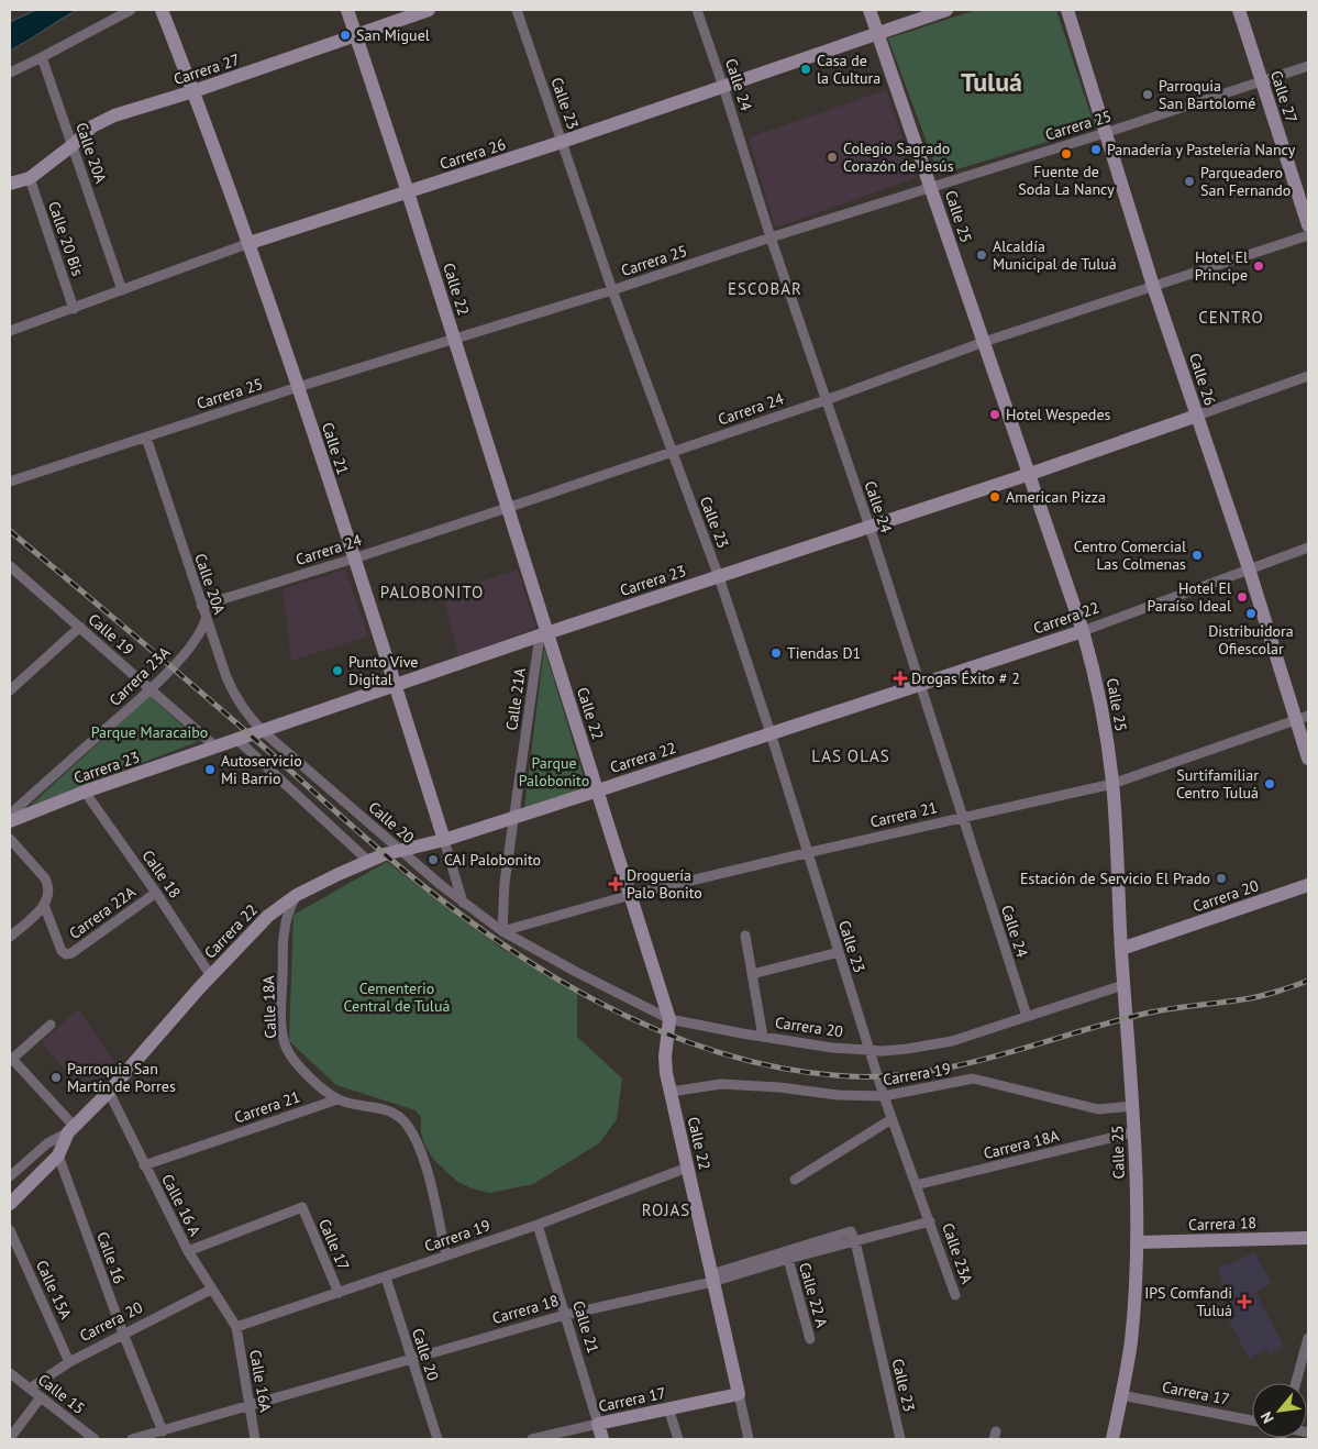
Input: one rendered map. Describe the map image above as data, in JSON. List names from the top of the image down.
{
  "streets": {
    "street": [
      "Carrera 27",
      "Calle 24",
      "Calle 27",
      "Calle 23",
      "Carrera 25",
      "Calle 20A",
      "Carrera 26",
      "Calle 25",
      "Calle 20 Bis",
      "Calle 22",
      "Calle 26",
      "Carrera 24",
      "Calle 21",
      "Carrera 23",
      "Carrera 22",
      "Calle 19",
      "Carrera 23A",
      "Calle 21A",
      "Carrera 21",
      "Calle 20",
      "Calle 18",
      "Carrera 20",
      "Carrera 22A",
      "Calle 18A",
      "Carrera 19",
      "Carrera 18A",
      "Calle 16 A",
      "Carrera 18",
      "Calle 17",
      "Calle 23A",
      "Calle 16",
      "Calle 15A",
      "Calle 22 A",
      "Calle 16A",
      "Carrera 17",
      "Calle 15"
    ]
  },
  "crossings": [
    ["Carrera 27", "Calle 20A"],
    ["Carrera 27", "Calle 20 Bis"],
    ["Carrera 27", "Calle 22"],
    ["Carrera 27", "Calle 21"],
    ["Calle 24", "Carrera 25"],
    ["Calle 24", "Carrera 26"],
    ["Calle 24", "Carrera 24"],
    ["Calle 24", "Carrera 23"],
    ["Calle 24", "Carrera 22"],
    ["Calle 24", "Carrera 21"],
    ["Calle 24", "Carrera 20"],
    ["Calle 27", "Carrera 25"],
    ["Calle 23", "Carrera 25"],
    ["Calle 23", "Carrera 26"],
    ["Calle 23", "Carrera 24"],
    ["Calle 23", "Carrera 23"],
    ["Calle 23", "Carrera 22"],
    ["Calle 23", "Carrera 21"],
    ["Calle 23", "Carrera 20"],
    ["Calle 23", "Carrera 19"],
    ["Calle 23", "Carrera 18"],
    ["Carrera 25", "Calle 20A"],
    ["Carrera 25", "Calle 25"],
    ["Carrera 25", "Calle 22"],
    ["Carrera 25", "Calle 26"],
    ["Carrera 25", "Calle 21"],
    ["Calle 20A", "Carrera 26"],
    ["Calle 20A", "Carrera 24"],
    ["Calle 20A", "Carrera 23"],
    ["Calle 20A", "Carrera 23A"],
    ["Calle 20A", "Calle 20"],
    ["Carrera 26", "Calle 25"],
    ["Carrera 26", "Calle 20 Bis"],
    ["Carrera 26", "Calle 22"],
    ["Carrera 26", "Calle 21"],
    ["Calle 25", "Carrera 24"],
    ["Calle 25", "Carrera 23"],
    ["Calle 25", "Carrera 22"],
    ["Calle 25", "Carrera 21"],
    ["Calle 25", "Carrera 20"],
    ["Calle 25", "Carrera 19"],
    ["Calle 25", "Carrera 18A"],
    ["Calle 25", "Carrera 18"],
    ["Calle 25", "Carrera 17"],
    ["Calle 22", "Carrera 24"],
    ["Calle 22", "Carrera 23"],
    ["Calle 22", "Carrera 22"],
    ["Calle 22", "Calle 21A"],
    ["Calle 22", "Carrera 21"],
    ["Calle 22", "Carrera 20"],
    ["Calle 22", "Carrera 19"],
    ["Calle 22", "Carrera 18"],
    ["Calle 22", "Carrera 17"],
    ["Calle 26", "Carrera 24"],
    ["Calle 26", "Carrera 23"],
    ["Calle 26", "Carrera 22"],
    ["Calle 26", "Carrera 21"],
    ["Carrera 24", "Calle 21"],
    ["Calle 21", "Carrera 23"],
    ["Calle 21", "Carrera 22"],
    ["Calle 21", "Calle 20"],
    ["Calle 21", "Carrera 19"],
    ["Calle 21", "Carrera 18"],
    ["Calle 21", "Carrera 17"],
    ["Carrera 23", "Calle 19"],
    ["Carrera 23", "Calle 21A"],
    ["Carrera 23", "Calle 20"],
    ["Carrera 23", "Calle 18"],
    ["Carrera 22", "Calle 21A"],
    ["Carrera 22", "Calle 20"],
    ["Carrera 22", "Calle 18"],
    ["Carrera 22", "Calle 18A"],
    ["Carrera 22", "Calle 16 A"],
    ["Carrera 22", "Calle 16"],
    ["Calle 19", "Carrera 23A"],
    ["Calle 21A", "Carrera 21"],
    ["Calle 21A", "Calle 20"],
    ["Calle 21A", "Carrera 20"],
    ["Carrera 21", "Calle 20"],
    ["Carrera 21", "Carrera 20"],
    ["Carrera 21", "Calle 18A"],
    ["Carrera 21", "Carrera 19"],
    ["Carrera 21", "Calle 16 A"],
    ["Calle 20", "Carrera 20"],
    ["Calle 20", "Carrera 19"],
    ["Calle 20", "Carrera 18"],
    ["Calle 18", "Carrera 22A"],
    ["Carrera 20", "Calle 16 A"],
    ["Carrera 20", "Calle 16"],
    ["Carrera 20", "Calle 15A"],
    ["Carrera 20", "Calle 15"],
    ["Carrera 19", "Calle 16 A"],
    ["Carrera 19", "Calle 17"],
    ["Carrera 19", "Calle 16A"],
    ["Calle 16 A", "Calle 17"],
    ["Calle 16 A", "Calle 16A"],
    ["Carrera 18", "Calle 23A"],
    ["Carrera 18", "Calle 16"],
    ["Carrera 18", "Calle 22 A"],
    ["Carrera 18", "Calle 16A"]
  ],
  "districts": [
    "Tuluá",
    "ESCOBAR",
    "CENTRO",
    "PALOBONITO",
    "LAS OLAS",
    "ROJAS"
  ],
  "parks": ["Parque Maracaibo", "Parque Palobonito", "Cementerio Central de Tuluá"],
  "places": {
    "other": [
      "San Miguel",
      "Casa de la Cultura",
      "Parroquia San Bartolomé",
      "Panadería y Pastelería Nancy",
      "Fuente de Soda La Nancy",
      "Colegio Sagrado Corazón de Jesús",
      "Parqueadero San Fernando",
      "Alcaldía Municipal de Tuluá",
      "Hotel El Principe",
      "Hotel Wespedes",
      "American Pizza",
      "Centro Comercial Las Colmenas",
      "Hotel El Paraíso Ideal",
      "Distribuidora Ofiescolar",
      "Tiendas D1",
      "Punto Vive Digital",
      "Autoservicio Mi Barrio",
      "Surtifamiliar Centro Tuluá",
      "CAI Palobonito",
      "Estación de Servicio El Prado",
      "Parroquia San Martín de Porres"
    ],
    "health": ["Drogas Éxito # 2", "Droguería Palo Bonito", "IPS Comfandi Tuluá"]
  },
  "north": "bottom left"
}
